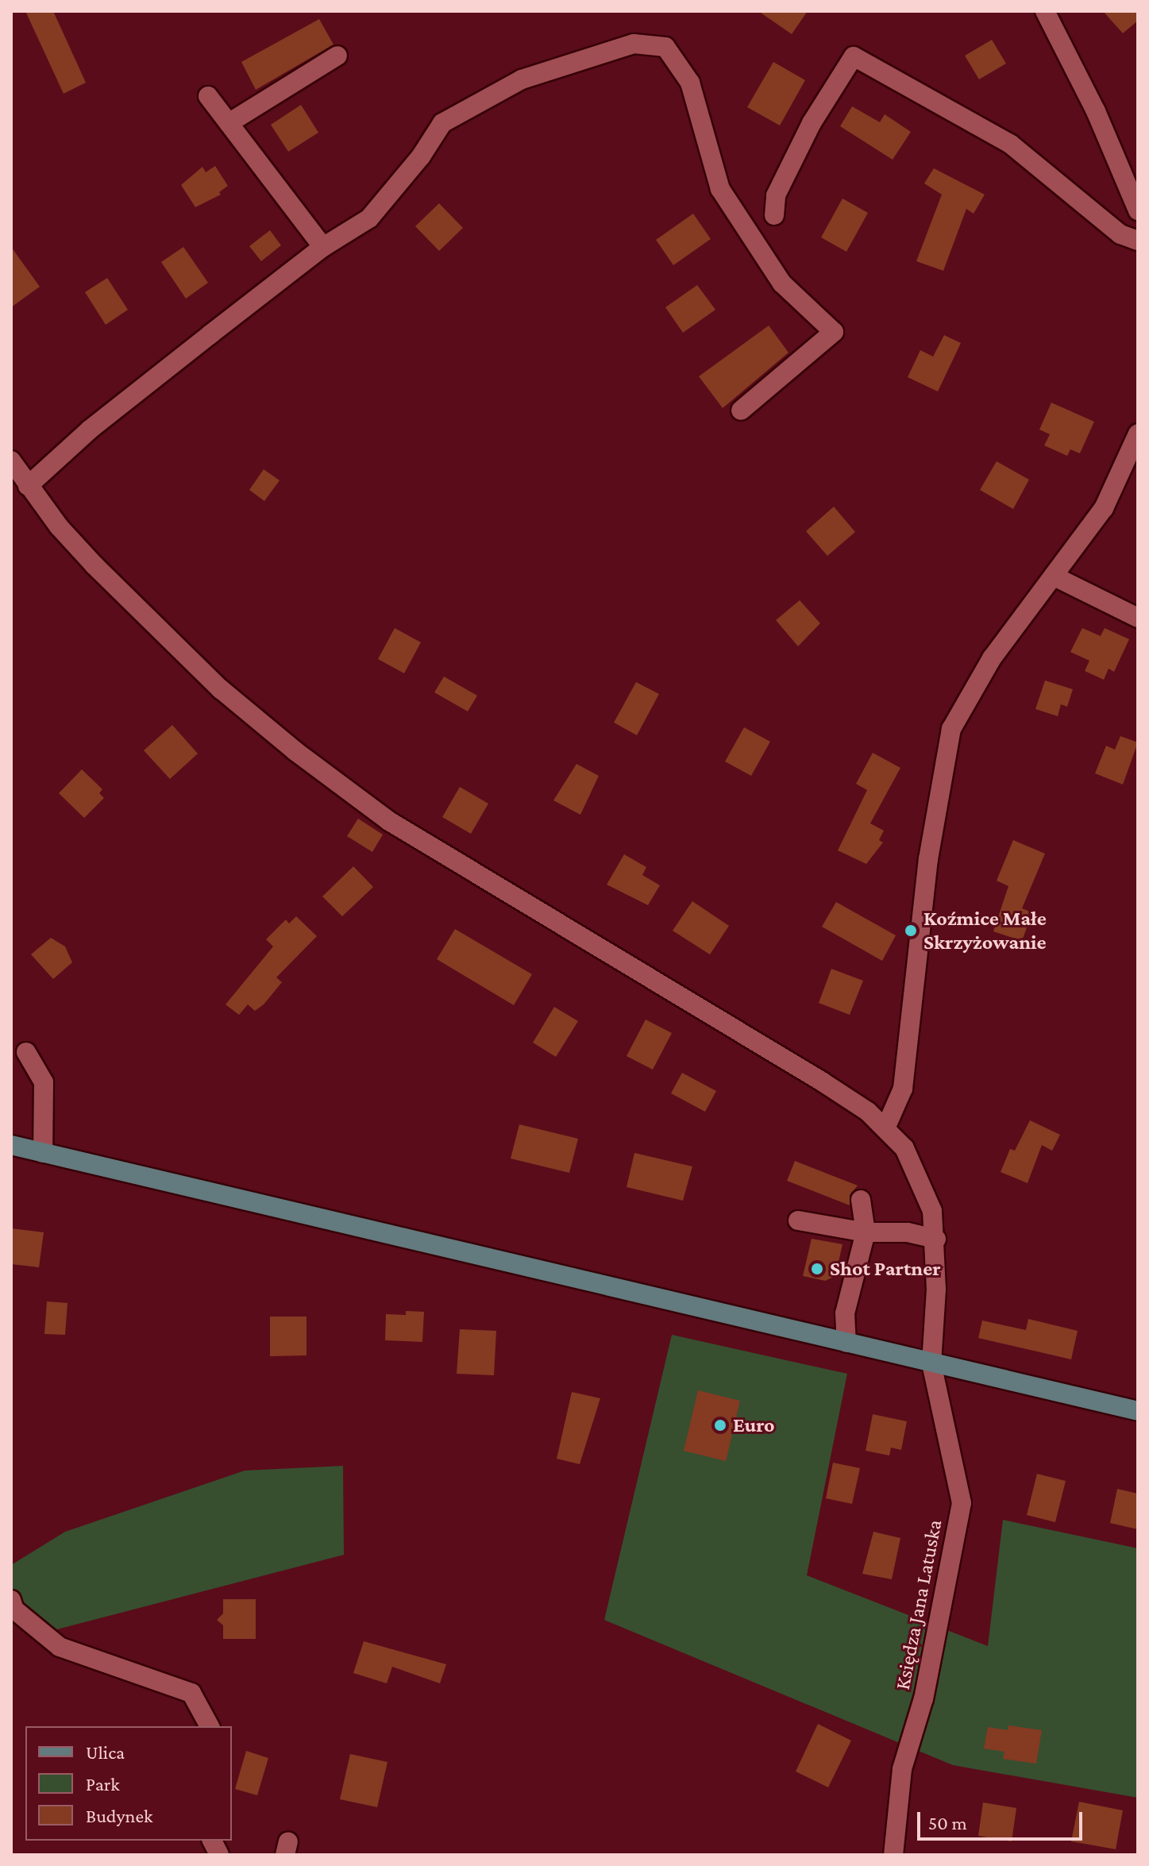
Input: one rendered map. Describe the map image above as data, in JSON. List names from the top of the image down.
{
  "streets": {
    "street": ["Księdza Jana Latuska"]
  },
  "places": ["Koźmice Małe Skrzyżowanie", "Shot Partner", "Euro"],
  "legend": ["Ulica", "Park", "Budynek"],
  "scale_bar": "50 m"
}
